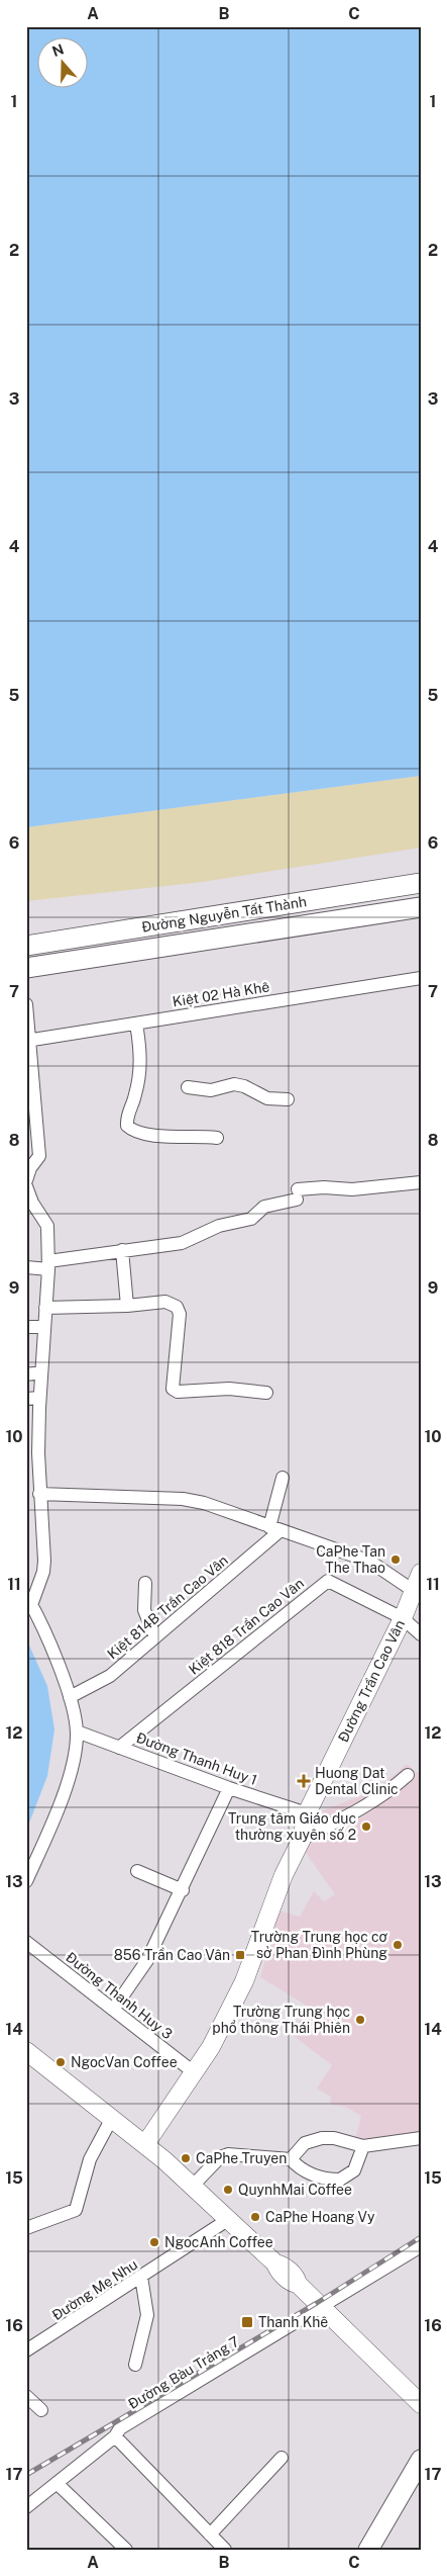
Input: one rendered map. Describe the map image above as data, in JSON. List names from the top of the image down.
{
  "streets": {
    "main road": ["Đường Nguyễn Tất Thành", "Đường Trần Cao Vân"],
    "street": [
      "Kiệt 02 Hà Khê",
      "Kiệt 814B Trần Cao Vân",
      "Kiệt 818 Trần Cao Vân",
      "Đường Thanh Huy 1",
      "Đường Thanh Huy 3",
      "Đường Mẹ Nhu",
      "Đường Bàu Trảng 7"
    ]
  },
  "crossings": [
    ["Kiệt 818 Trần Cao Vân", "Đường Trần Cao Vân"],
    ["Kiệt 818 Trần Cao Vân", "Đường Thanh Huy 1"],
    ["Đường Trần Cao Vân", "Đường Thanh Huy 1"],
    ["Đường Trần Cao Vân", "Đường Thanh Huy 3"]
  ],
  "places": {
    "other": [
      "CaPhe Tan The Thao",
      "Trung tâm Giáo dục thường xuyên số 2",
      "Trường Trung học cơ sở Phan Đình Phùng",
      "Trường Trung học phổ thông Thái Phiên",
      "NgocVan Coffee",
      "CaPhe Truyen",
      "QuynhMai Coffee",
      "CaPhe Hoang Vy",
      "NgocAnh Coffee"
    ],
    "health": ["Huong Dat Dental Clinic"],
    "transit": ["856 Trần Cao Vân", "Thanh Khê"]
  },
  "north": "top",
  "grid": {
    "columns": ["A", "B", "C"],
    "rows": [
      "1",
      "2",
      "3",
      "4",
      "5",
      "6",
      "7",
      "8",
      "9",
      "10",
      "11",
      "12",
      "13",
      "14",
      "15",
      "16",
      "17"
    ]
  }
}
